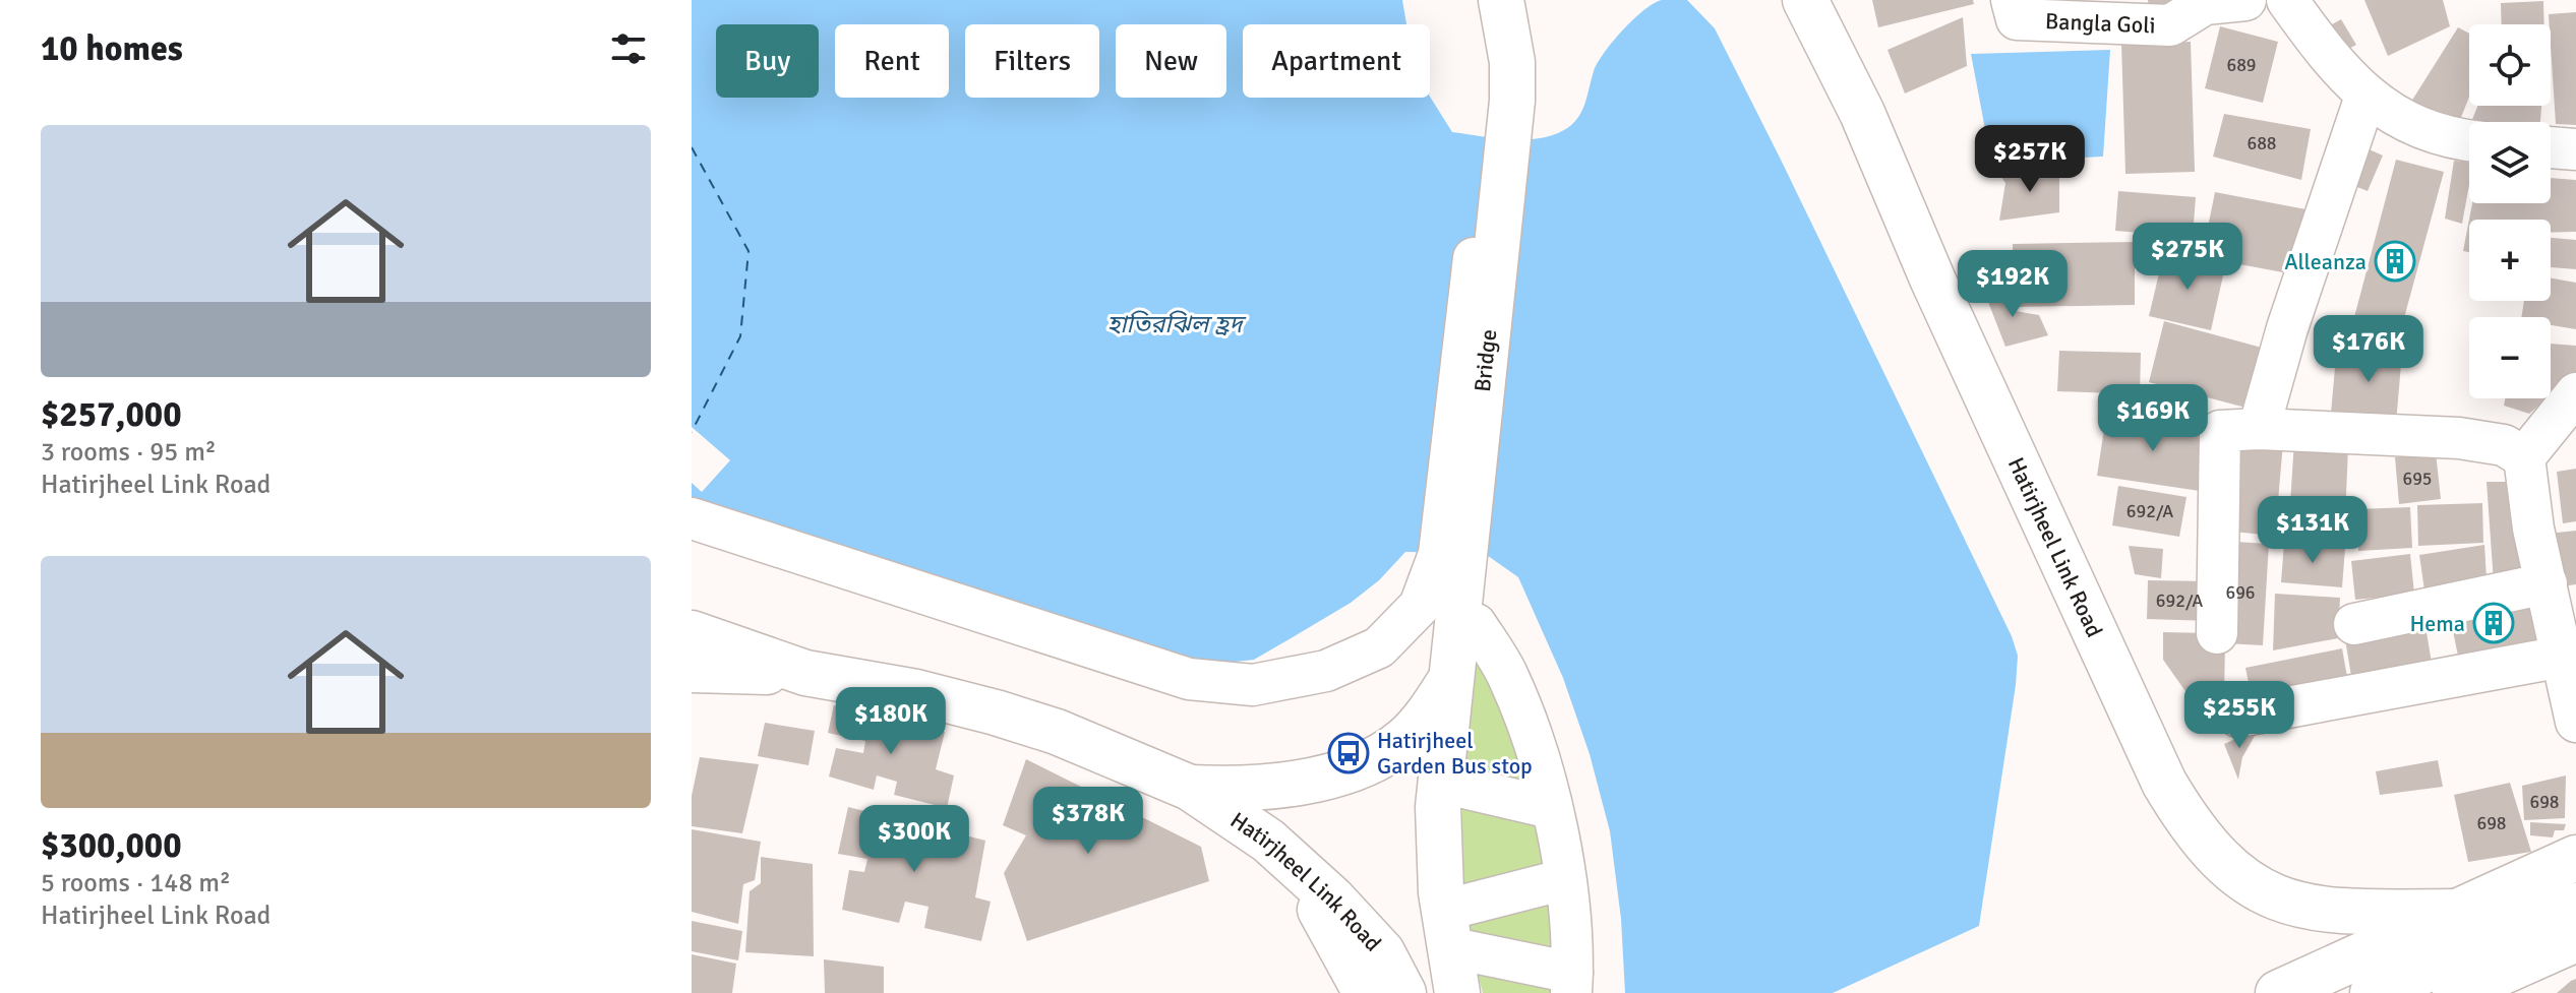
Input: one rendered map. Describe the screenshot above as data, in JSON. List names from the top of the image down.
{
  "streets": {
    "main road": ["Bridge", "Hatirjheel Link Road"],
    "street": ["Bangla Goli"]
  },
  "crossings": [
    ["Bridge", "Hatirjheel Link Road"]
  ],
  "water": ["হাতিরঝিল হ্রদ"],
  "places": {
    "building": ["Alleanza", "Hema"],
    "bus stop": ["Hatirjheel Garden Bus stop"]
  },
  "house_numbers": [
    "689",
    "688",
    "695",
    "692/A",
    "696",
    "692/A",
    "698",
    "698"
  ],
  "page": {
    "heading": "10 homes",
    "map_buttons": ["+", "−"],
    "chip": [
      "Buy",
      "Rent",
      "Filters",
      "New",
      "Apartment"
    ],
    "list": [
      {
        "name": "$257,000",
        "note": "3 rooms · 95 m² · Hatirjheel Link Road"
      },
      {
        "name": "$300,000",
        "note": "5 rooms · 148 m² · Hatirjheel Link Road"
      }
    ],
    "price": [
      "$257K",
      "$275K",
      "$192K",
      "$176K",
      "$169K",
      "$131K",
      "$255K",
      "$180K",
      "$378K",
      "$300K"
    ]
  }
}
